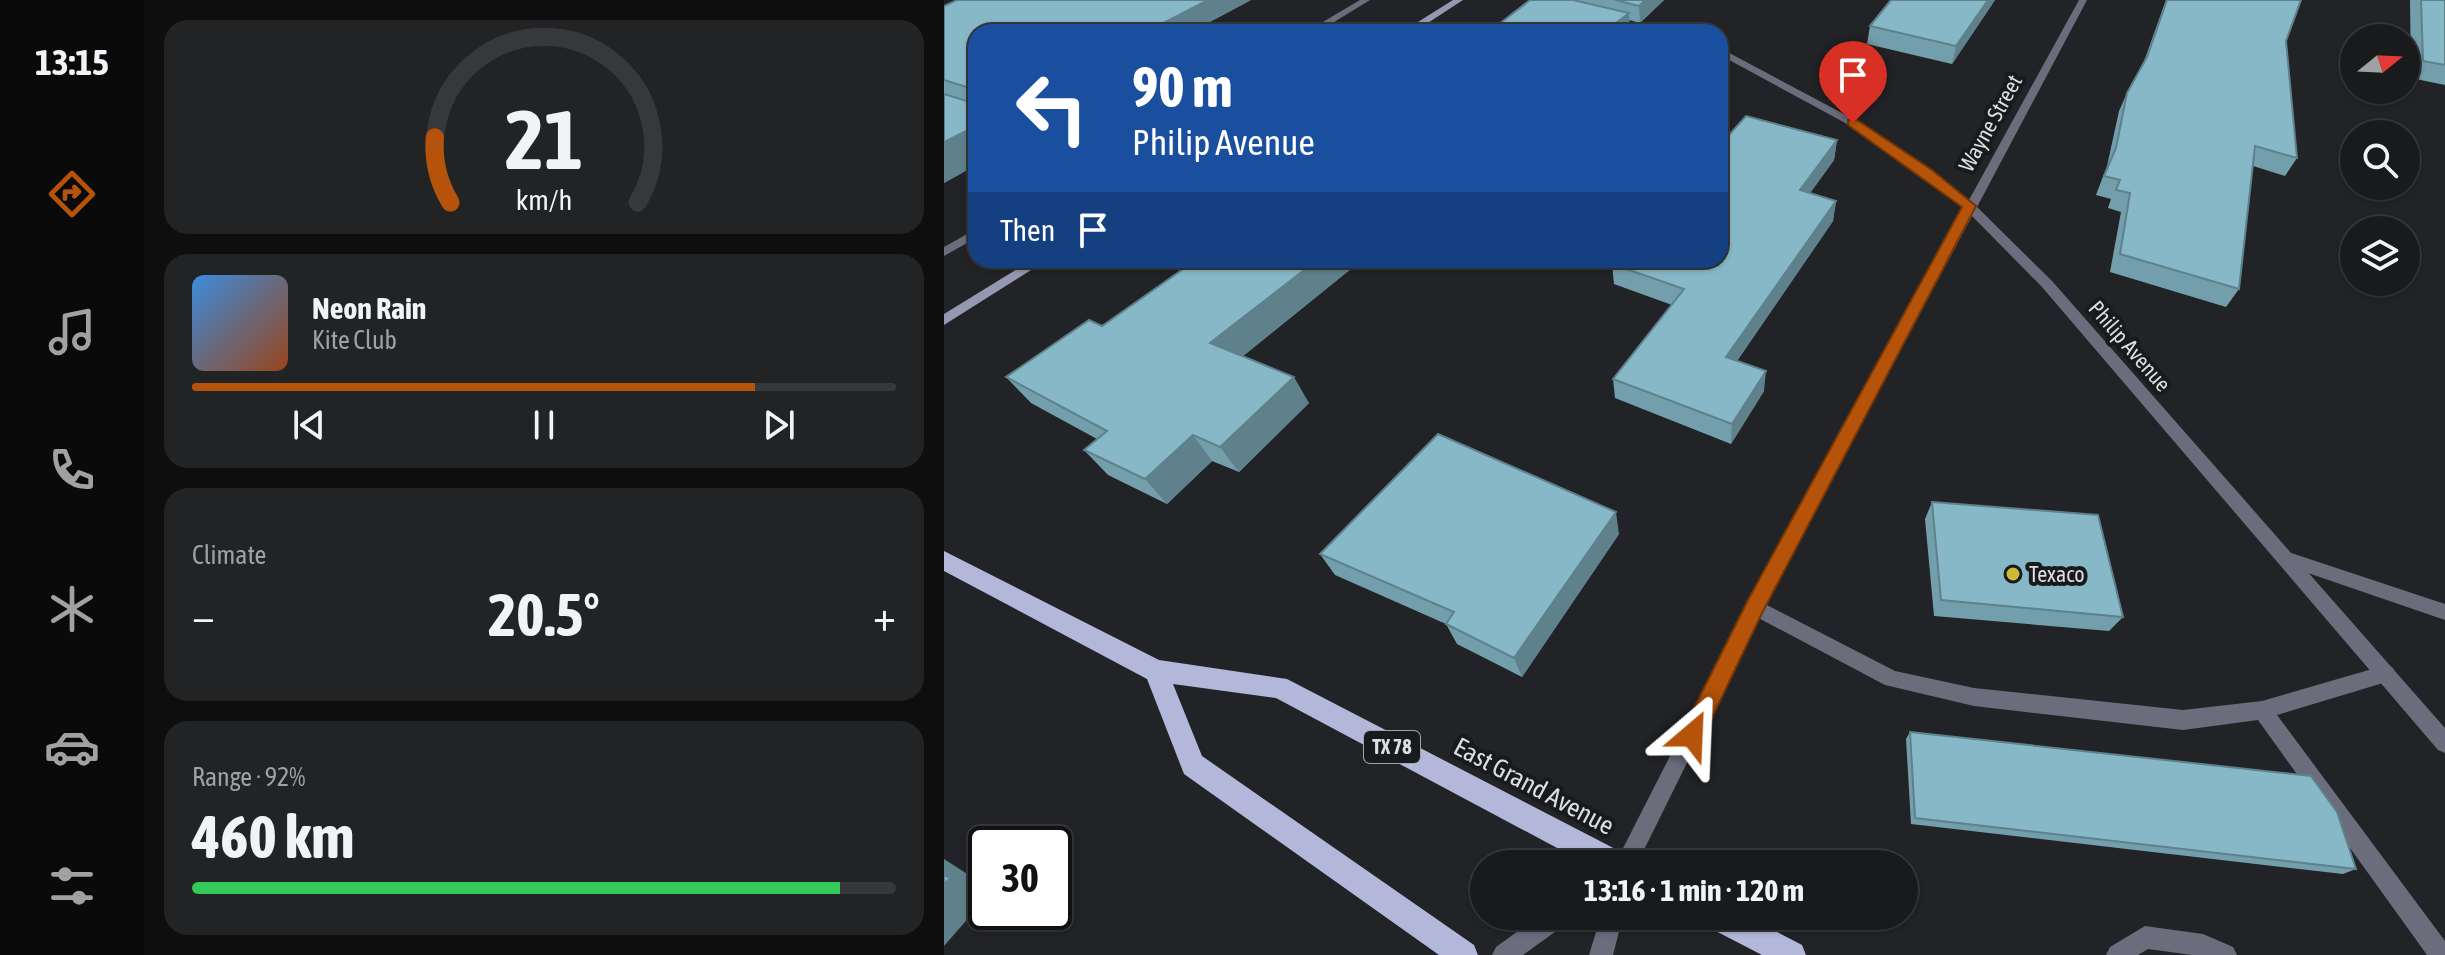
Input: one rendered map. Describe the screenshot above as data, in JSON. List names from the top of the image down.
{
  "streets": {
    "main road": ["TX 78", "East Grand Avenue"],
    "street": ["Wayne Street", "Philip Avenue"]
  },
  "crossings": [
    ["Wayne Street", "Philip Avenue"]
  ],
  "places": ["Texaco"],
  "north": "right",
  "page": {
    "tabs": "13:15",
    "turn": ["90 m", "Philip Avenue"],
    "then": "Then",
    "song": ["Neon Rain", "Kite Club"],
    "tile": [
      "Climate",
      ["Range · 92%", "460 km"]
    ],
    "heat": ["−", "20.5°", "+"],
    "limit": "30",
    "trip": "13:16 · 1 min · 120 m",
    "gauge": ["21", "km/h"]
  }
}
